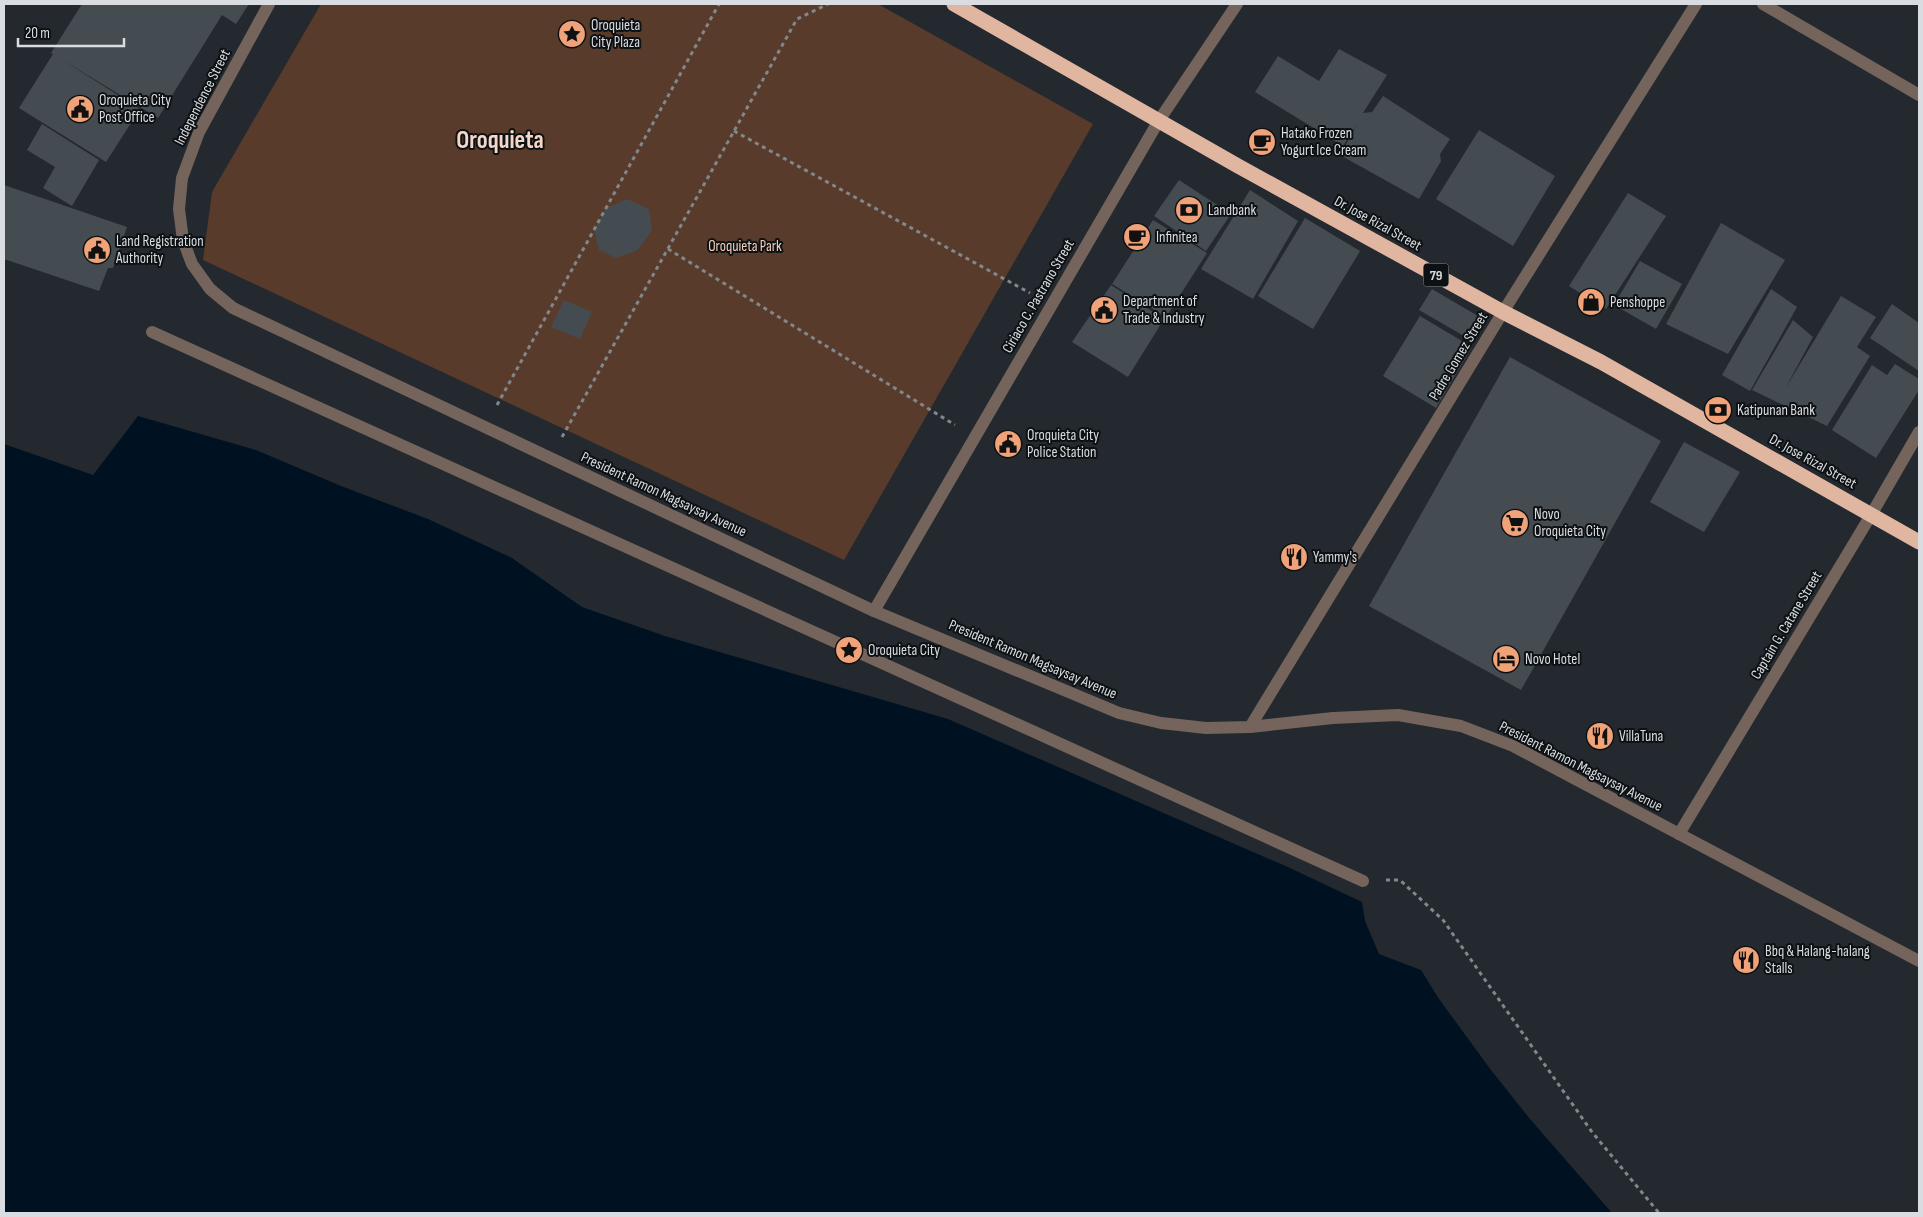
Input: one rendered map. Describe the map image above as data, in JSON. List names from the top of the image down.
{
  "streets": {
    "highway": ["Dr. Jose Rizal Street", "79"],
    "street": [
      "Independence Street",
      "Ciriaco C. Pastrano Street",
      "Padre Gomez Street",
      "President Ramon Magsaysay Avenue",
      "Captain G. Catane Street"
    ]
  },
  "crossings": [
    ["Independence Street", "President Ramon Magsaysay Avenue"],
    ["Dr. Jose Rizal Street", "Ciriaco C. Pastrano Street"],
    ["Dr. Jose Rizal Street", "Padre Gomez Street"],
    ["Dr. Jose Rizal Street", "Captain G. Catane Street"],
    ["Ciriaco C. Pastrano Street", "President Ramon Magsaysay Avenue"],
    ["Padre Gomez Street", "President Ramon Magsaysay Avenue"],
    ["President Ramon Magsaysay Avenue", "Captain G. Catane Street"]
  ],
  "districts": ["Oroquieta"],
  "parks": ["Oroquieta Park"],
  "places": {
    "place": ["Oroquieta City Plaza", "Oroquieta City"],
    "public building": [
      "Oroquieta City Post Office",
      "Land Registration Authority",
      "Department of Trade & Industry",
      "Oroquieta City Police Station"
    ],
    "cafe": ["Hatako Frozen Yogurt Ice Cream", "Infinitea"],
    "bank": ["Landbank", "Katipunan Bank"],
    "shop": ["Penshoppe"],
    "supermarket": ["Novo Oroquieta City"],
    "restaurant": ["Yammy's", "VillaTuna", "Bbq & Halang-halang Stalls"],
    "hotel": ["Novo Hotel"]
  },
  "scale_bar": "20 m"
}
